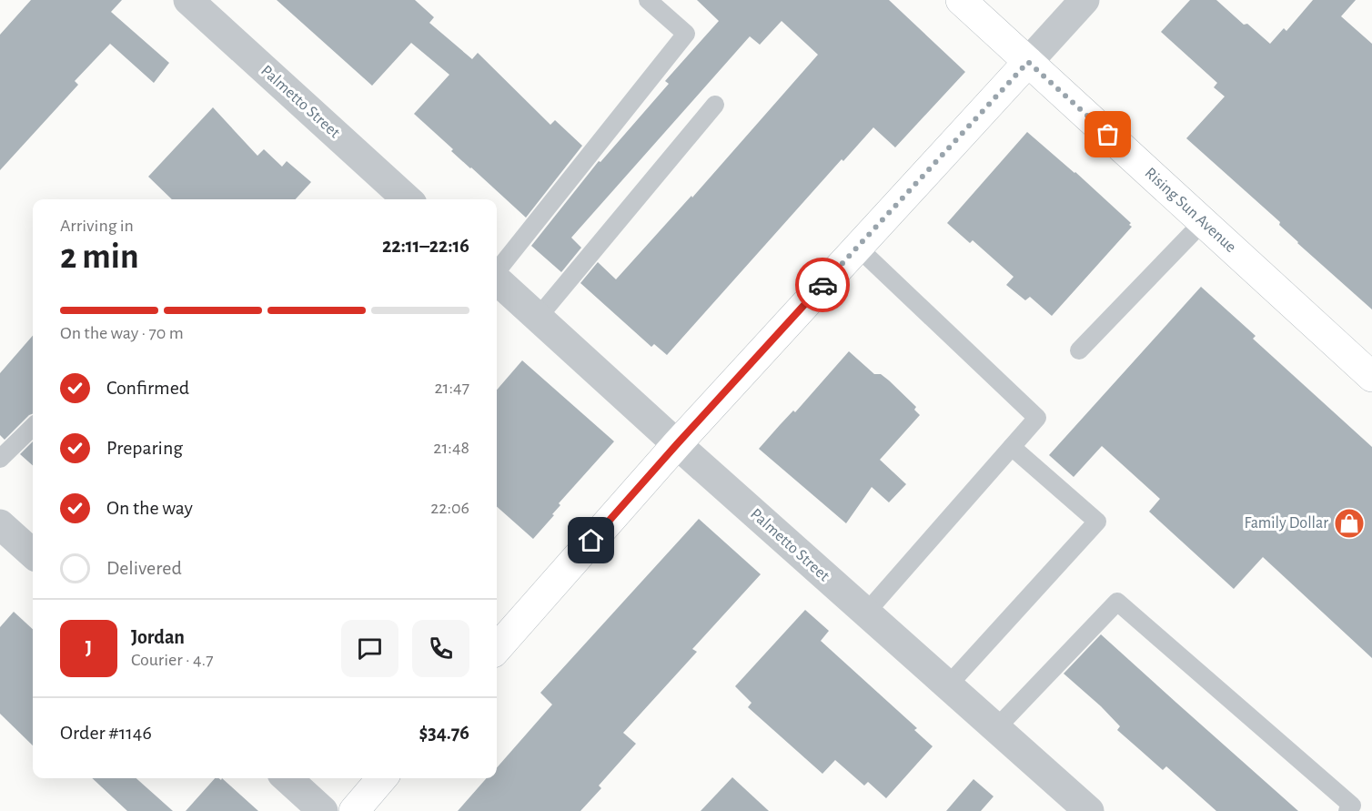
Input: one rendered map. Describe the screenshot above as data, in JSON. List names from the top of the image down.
{
  "streets": {
    "main road": ["Rising Sun Avenue"],
    "street": ["Palmetto Street"]
  },
  "places": {
    "shop": ["Family Dollar"]
  },
  "page": {
    "heading": ["2 min", "Arriving in", "22:11–22:16"],
    "panel": [
      "Jordan",
      "Courier · 4.7",
      "Order #1146",
      "$34.76"
    ],
    "bar": "On the way · 70 m",
    "list": [
      ["Confirmed", "21:47"],
      ["Preparing", "21:48"],
      ["On the way", "22:06"],
      "Delivered"
    ],
    "round": "J"
  }
}
